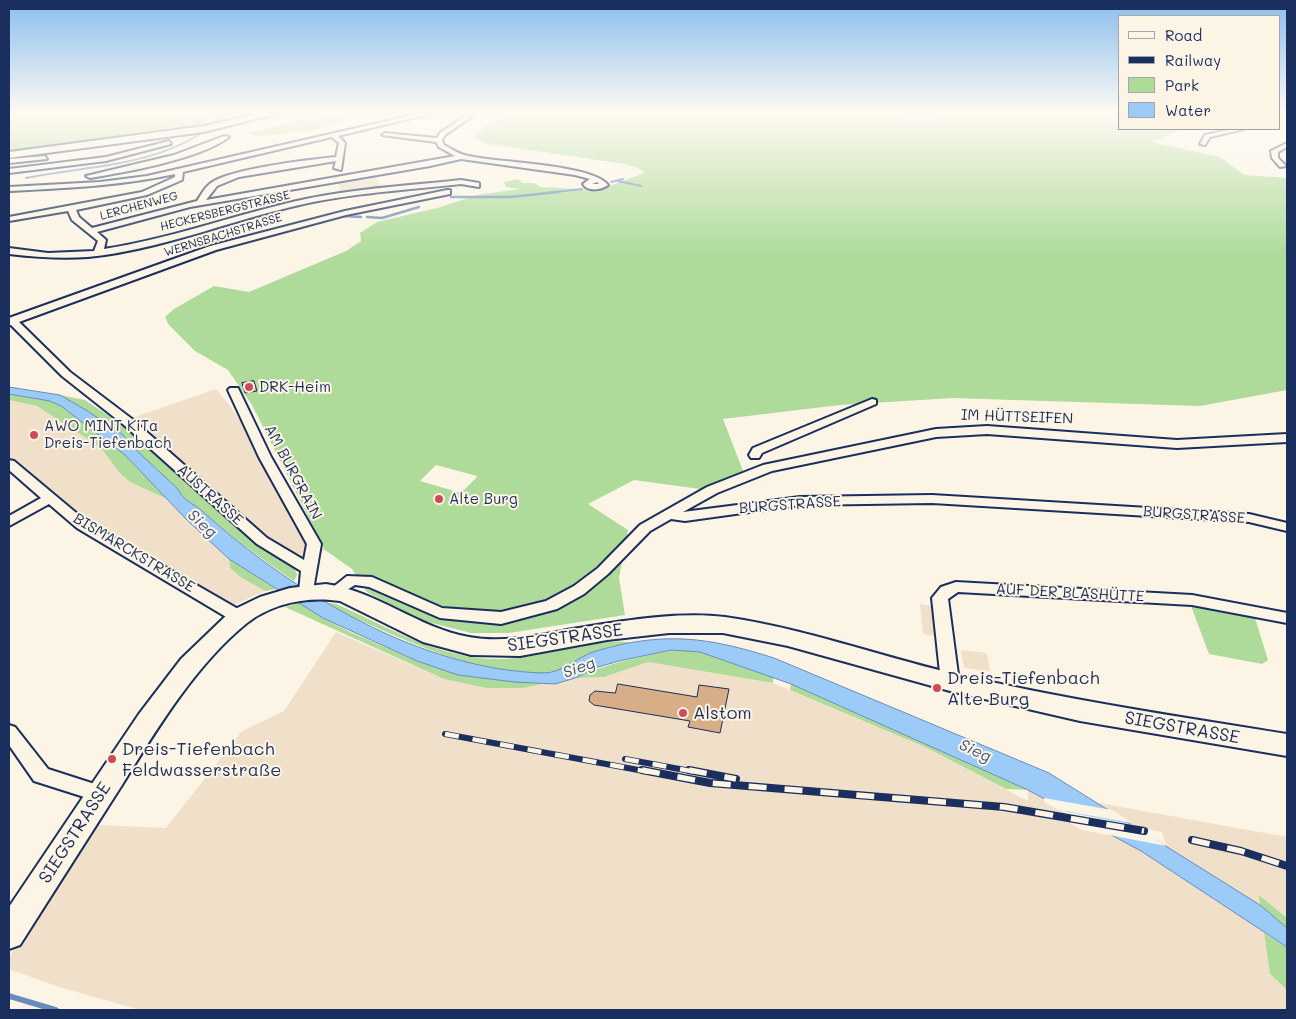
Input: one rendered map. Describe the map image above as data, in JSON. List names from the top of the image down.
{
  "streets": {
    "street": [
      "LERCHENWEG",
      "HECKERSBERGSTRASSE",
      "WERNSBACHSTRASSE",
      "IM HÜTTSEIFEN",
      "AM BURGRAIN",
      "AUSTRASSE",
      "BURGSTRASSE",
      "BISMARCKSTRASSE",
      "AUF DER BLASHÜTTE",
      "SIEGSTRASSE"
    ]
  },
  "crossings": [
    ["WERNSBACHSTRASSE", "AUSTRASSE"],
    ["IM HÜTTSEIFEN", "BURGSTRASSE"],
    ["AM BURGRAIN", "AUSTRASSE"],
    ["AM BURGRAIN", "SIEGSTRASSE"],
    ["AUSTRASSE", "SIEGSTRASSE"],
    ["BISMARCKSTRASSE", "SIEGSTRASSE"],
    ["AUF DER BLASHÜTTE", "SIEGSTRASSE"]
  ],
  "water": ["Sieg"],
  "places": [
    "DRK-Heim",
    "AWO MINT KiTa Dreis-Tiefenbach",
    "Alte Burg",
    "Dreis-Tiefenbach Alte Burg",
    "Alstom",
    "Dreis-Tiefenbach Feldwasserstraße"
  ],
  "legend": [
    "Road",
    "Railway",
    "Park",
    "Water"
  ]
}
